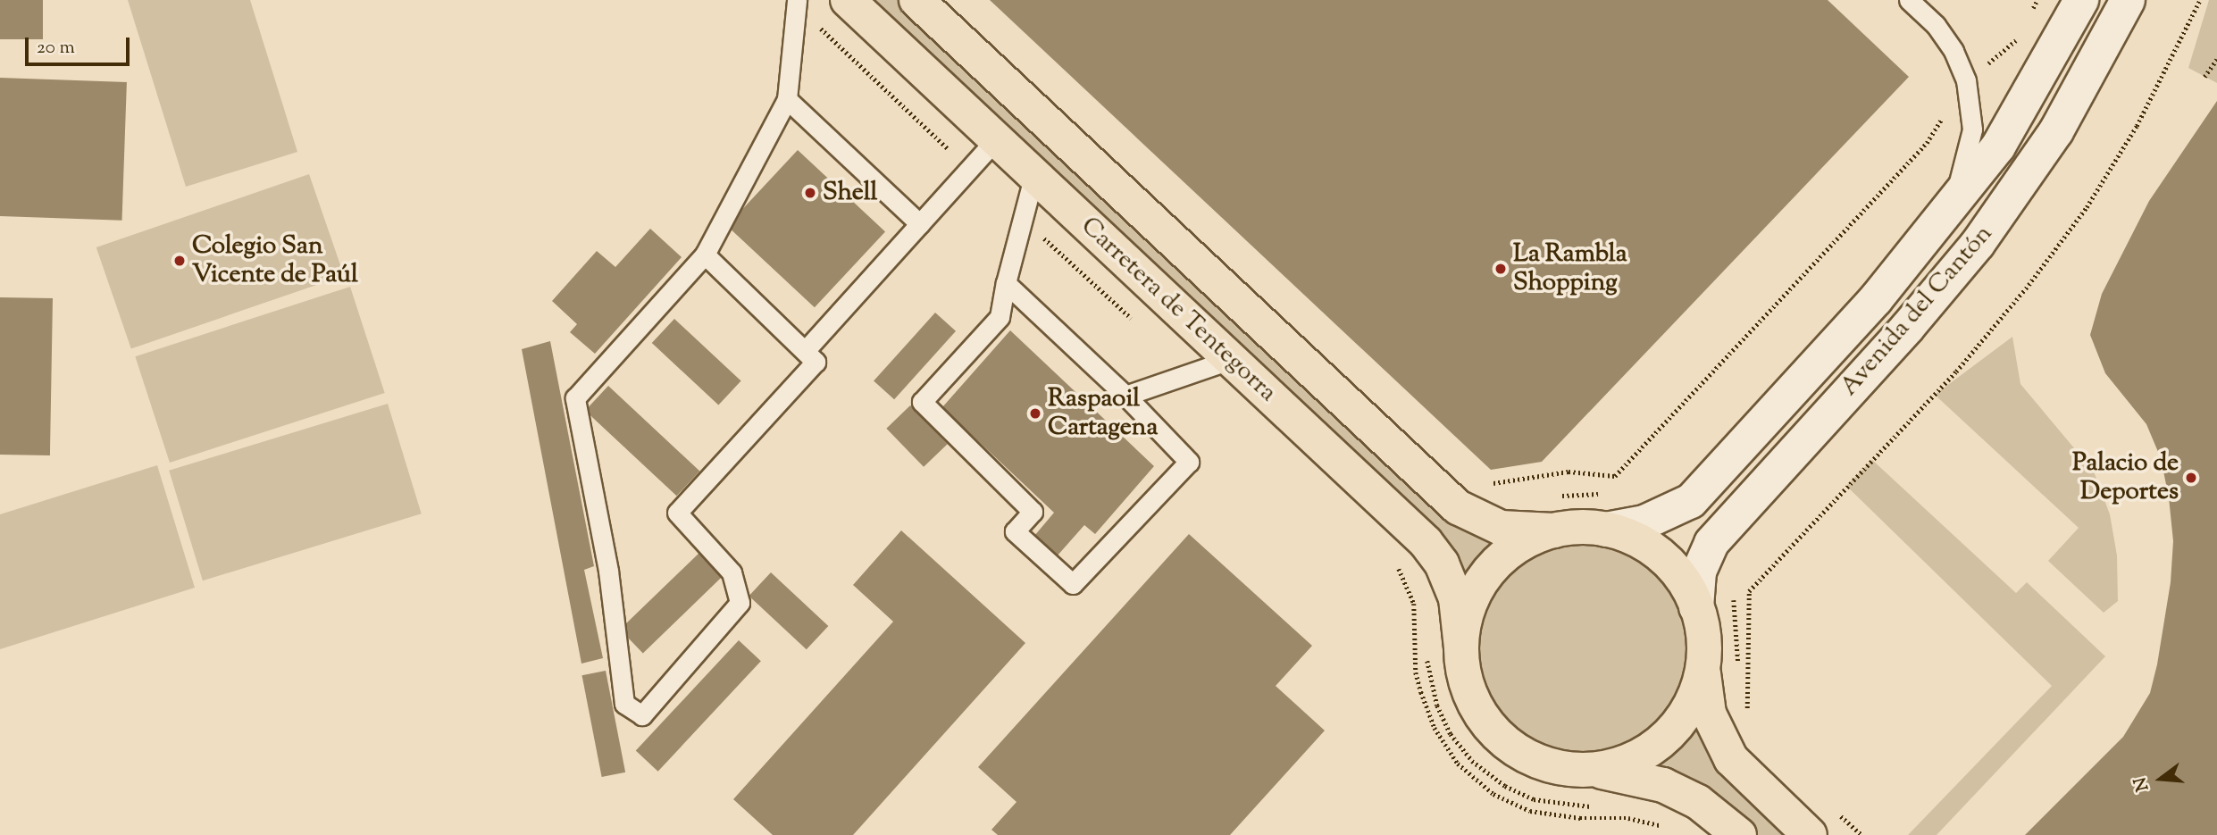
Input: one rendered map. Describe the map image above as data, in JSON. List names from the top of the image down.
{
  "streets": {
    "main road": ["Carretera de Tentegorra", "Avenida del Cantón"]
  },
  "crossings": [
    ["Carretera de Tentegorra", "Avenida del Cantón"]
  ],
  "places": [
    "Shell",
    "Colegio San Vicente de Paúl",
    "La Rambla Shopping",
    "Raspaoil Cartagena",
    "Palacio de Deportes"
  ],
  "scale_bar": "20 m",
  "north": "left"
}
